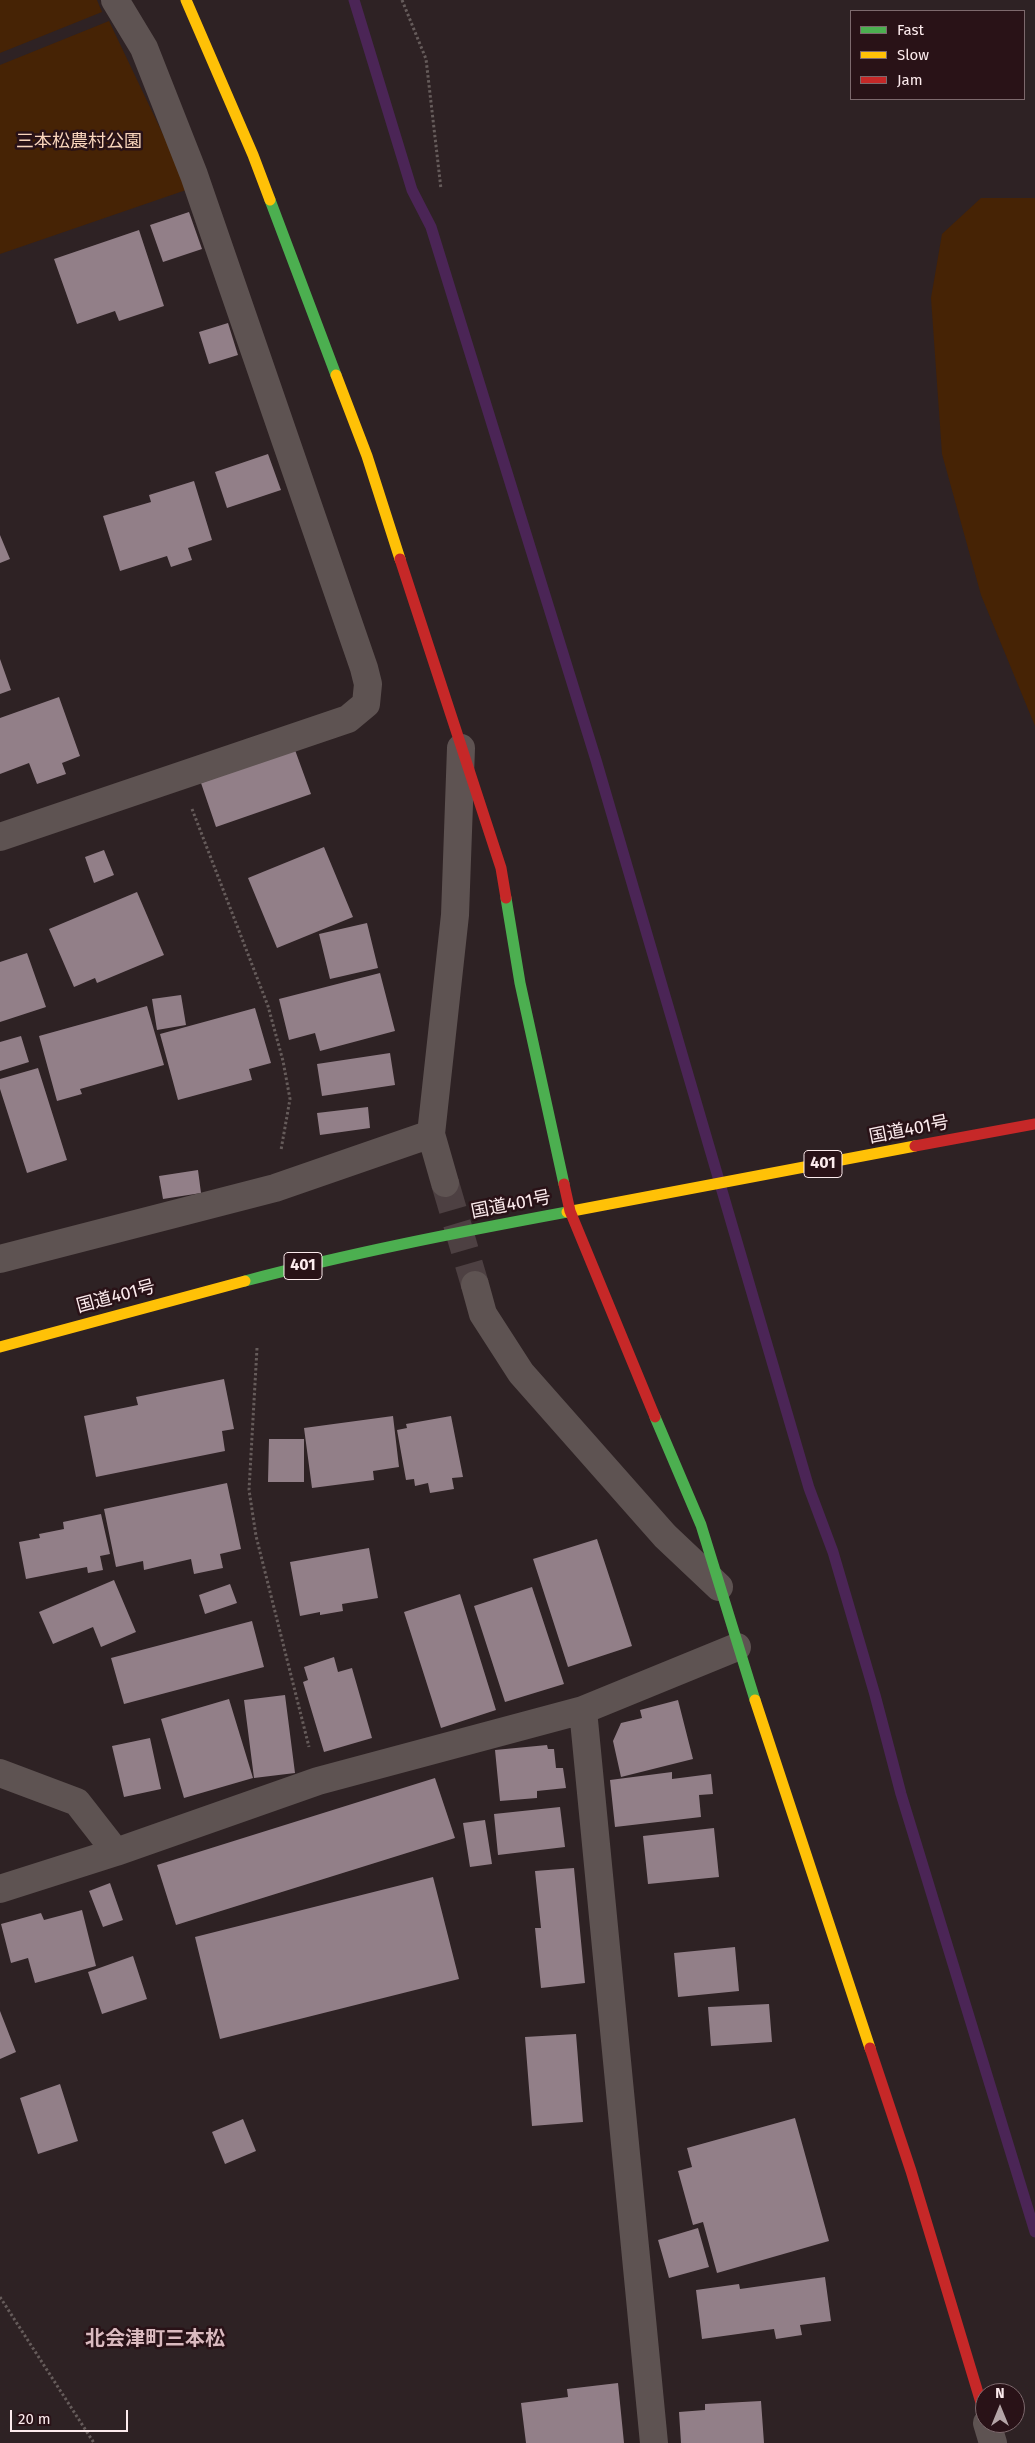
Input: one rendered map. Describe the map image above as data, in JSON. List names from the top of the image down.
{
  "streets": {
    "main road": ["国道401号", "401"]
  },
  "districts": ["北会津町三本松"],
  "parks": ["三本松農村公園"],
  "legend": ["Fast", "Slow", "Jam"],
  "scale_bar": "20 m",
  "north": "top"
}
